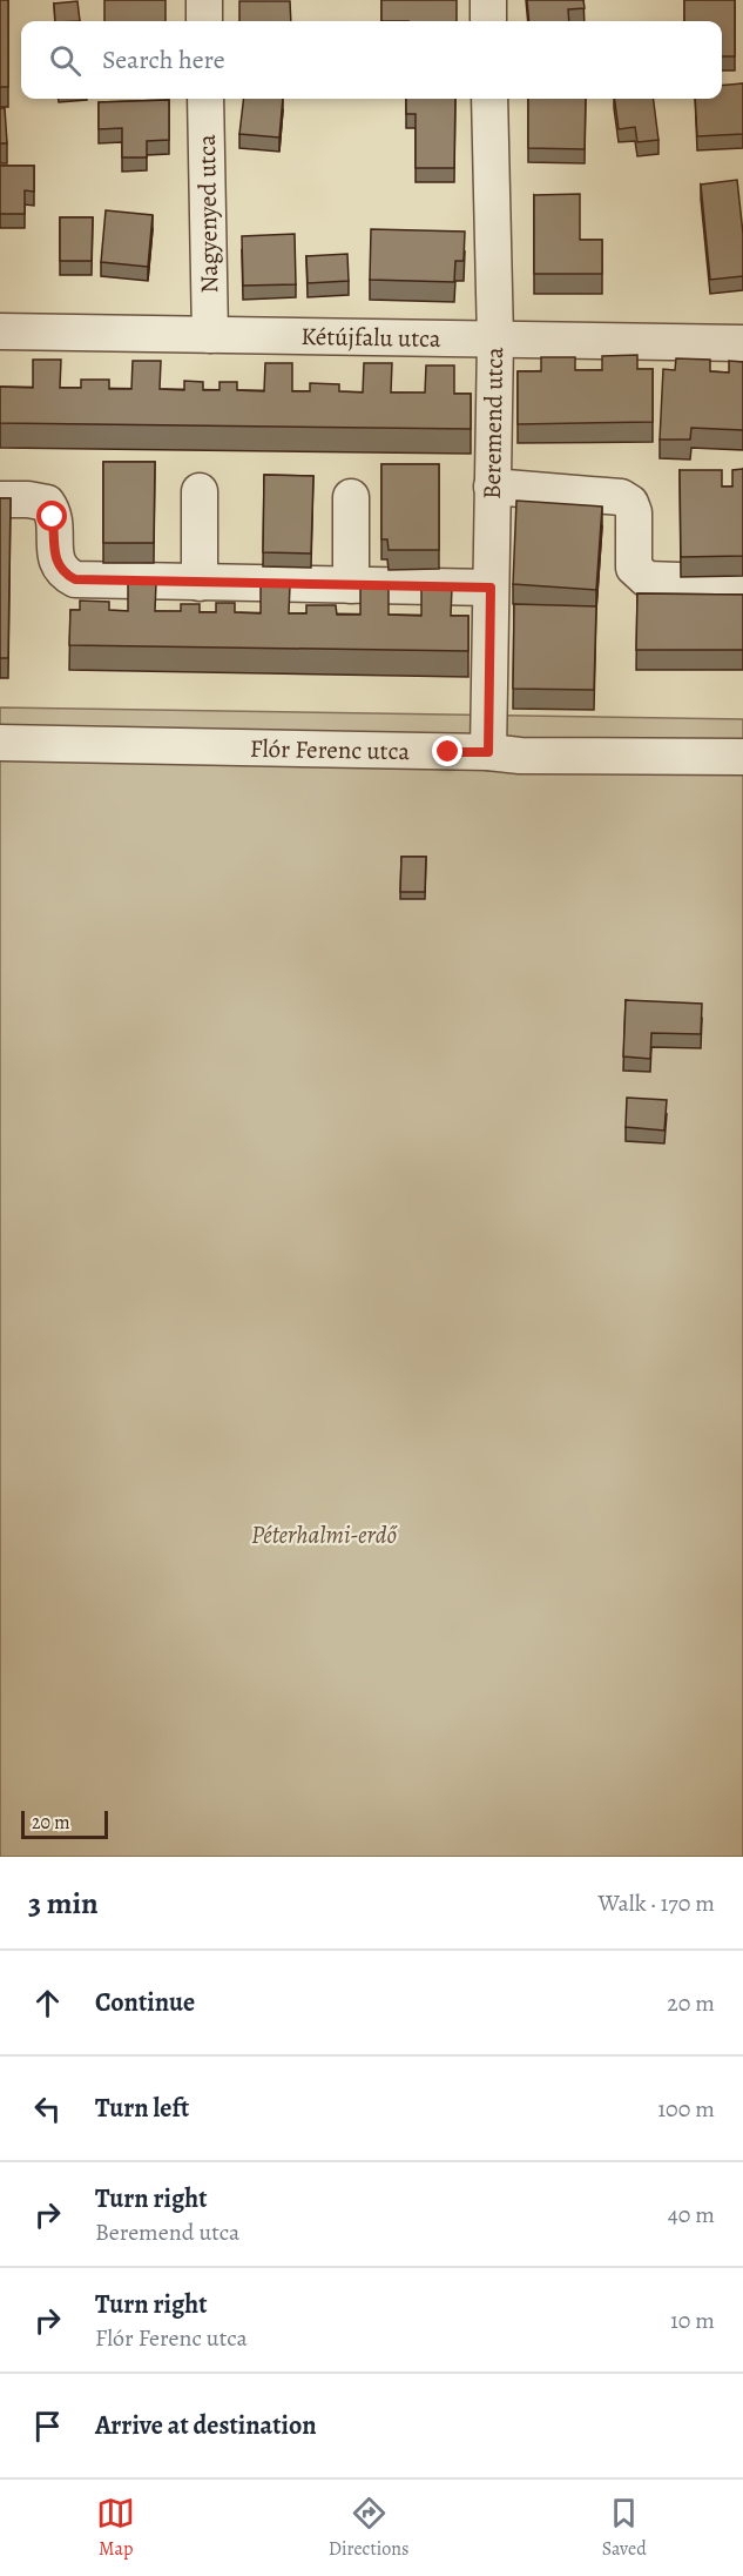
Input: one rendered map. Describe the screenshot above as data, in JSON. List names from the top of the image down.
{
  "streets": {
    "street": [
      "Nagyenyed utca",
      "Kétújfalu utca",
      "Beremend utca",
      "Flór Ferenc utca"
    ]
  },
  "crossings": [
    ["Nagyenyed utca", "Kétújfalu utca"],
    ["Kétújfalu utca", "Beremend utca"],
    ["Beremend utca", "Flór Ferenc utca"]
  ],
  "parks": ["Péterhalmi-erdő"],
  "scale_bar": "20 m",
  "page": {
    "search": "Search here",
    "scale": "20 m",
    "heading": ["3 min", "Walk · 170 m"],
    "list": [
      ["Continue", "20 m"],
      ["Turn left", "100 m"],
      ["Turn right", "Beremend utca", "40 m"],
      ["Turn right", "Flór Ferenc utca", "10 m"],
      "Arrive at destination"
    ],
    "nav": ["Map", "Directions", "Saved"]
  }
}
